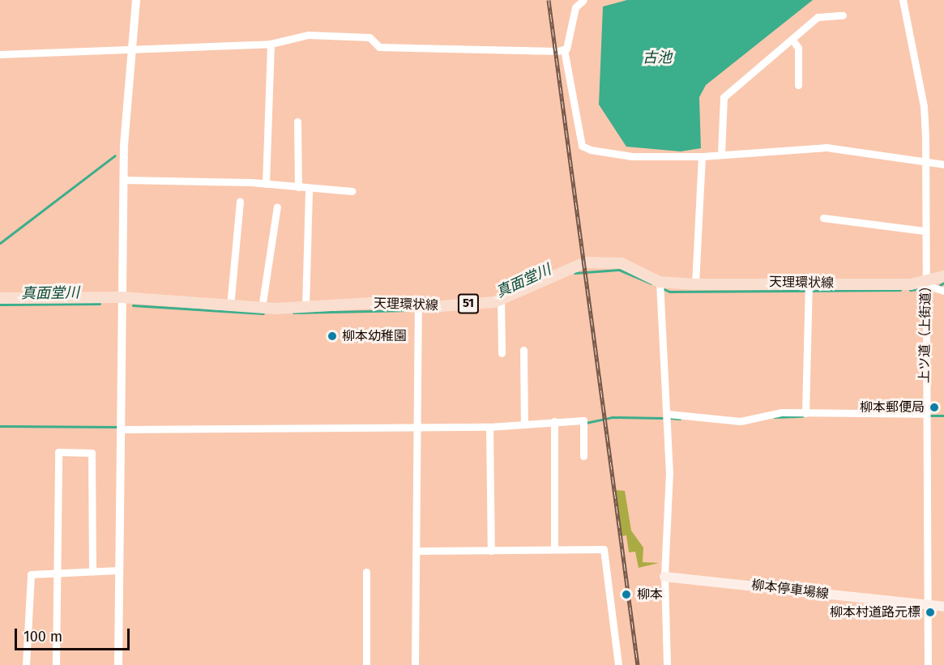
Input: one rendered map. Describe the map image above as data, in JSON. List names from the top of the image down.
{
  "streets": {
    "main road": ["天理環状線", "51", "柳本停車場線"],
    "street": ["上ツ道（上街道）"]
  },
  "crossings": [
    ["天理環状線", "上ツ道（上街道）"],
    ["上ツ道（上街道）", "柳本停車場線"]
  ],
  "water": ["古池", "真面堂川"],
  "places": [
    "柳本幼稚園",
    "柳本郵便局",
    "柳本",
    "柳本村道路元標"
  ],
  "scale_bar": "100 m"
}
